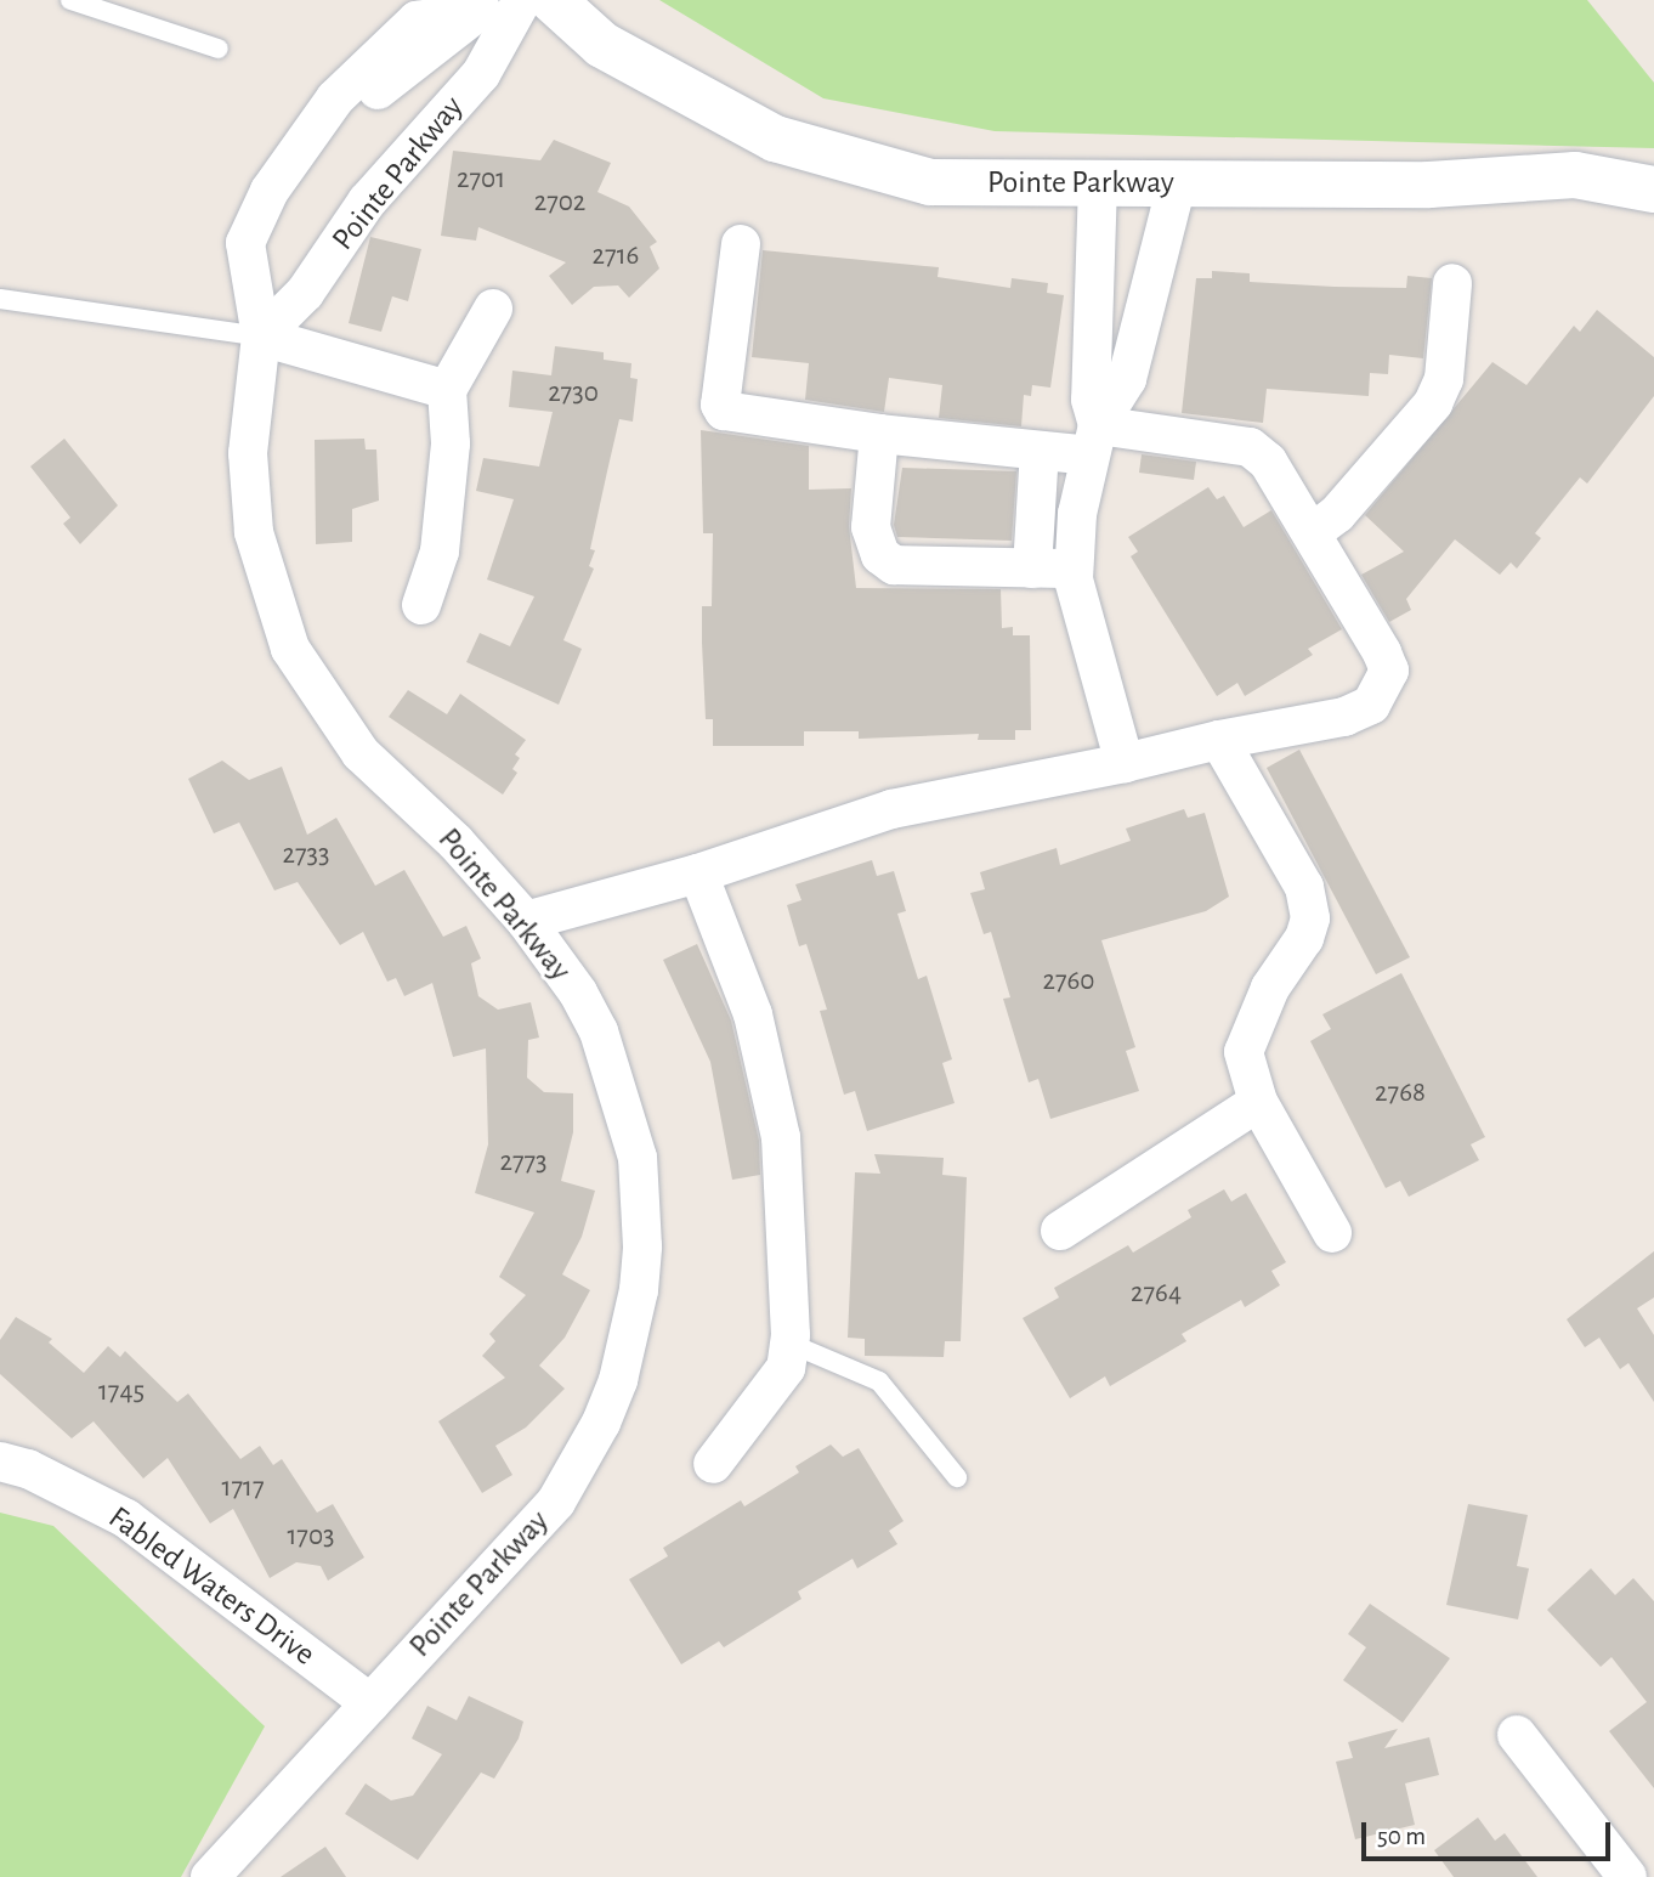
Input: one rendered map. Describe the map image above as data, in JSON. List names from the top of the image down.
{
  "streets": {
    "street": ["Pointe Parkway", "Fabled Waters Drive"]
  },
  "crossings": [
    ["Pointe Parkway", "Fabled Waters Drive"]
  ],
  "house_numbers": [
    "2701",
    "2702",
    "2716",
    "2730",
    "2733",
    "2760",
    "2768",
    "2773",
    "2764",
    "1745",
    "1717",
    "1703"
  ],
  "scale_bar": "50 m"
}
